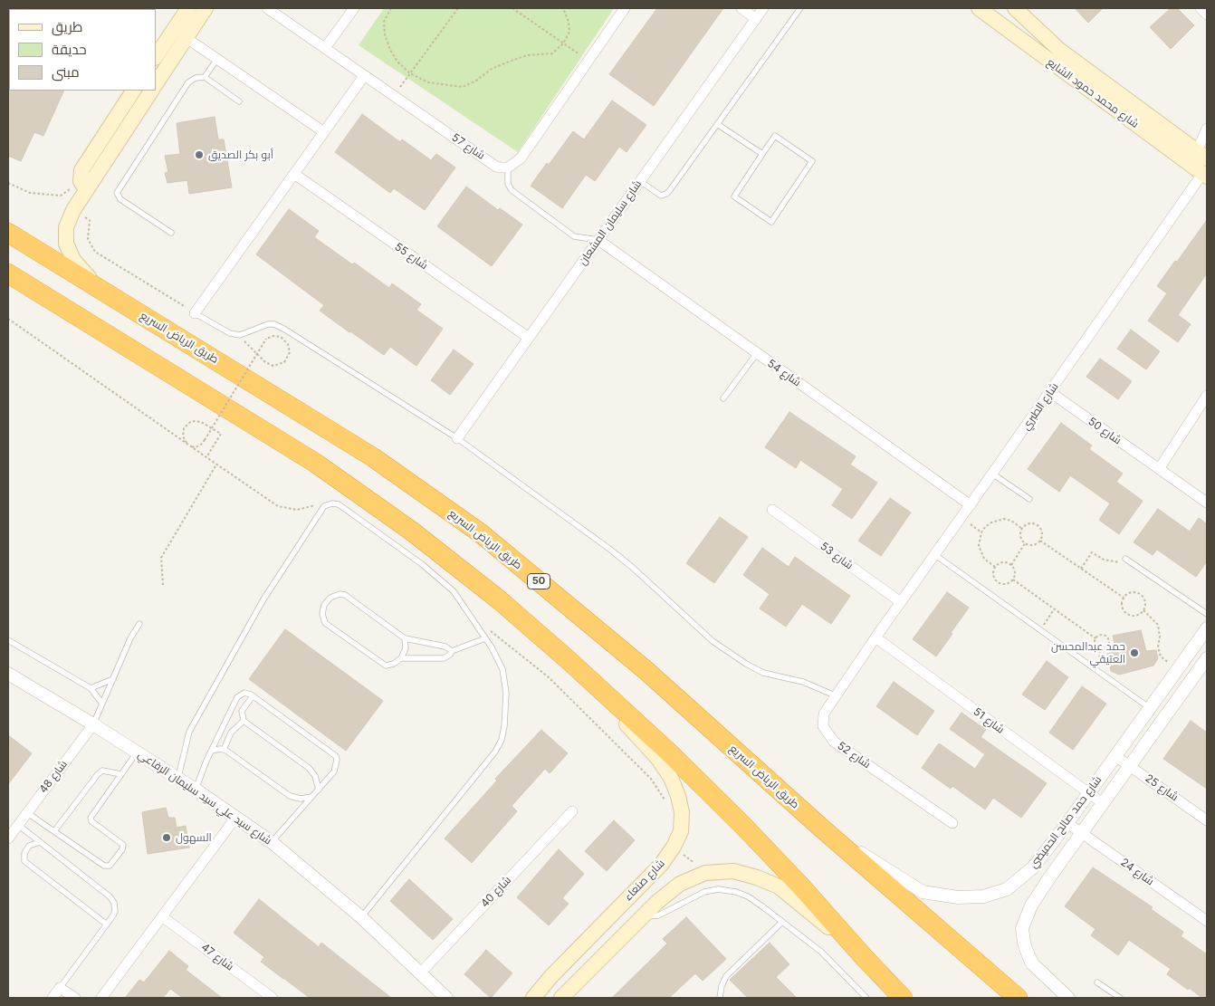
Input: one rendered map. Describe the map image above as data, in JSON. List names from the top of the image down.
{
  "streets": {
    "highway": ["طريق الرياض السريع", "50"],
    "main road": ["شارع محمد حمود الشايع", "شارع صنعاء"],
    "street": [
      "شارع 57",
      "شارع سليمان المشعان",
      "شارع 55",
      "شارع 54",
      "شارع الطبري",
      "شارع 50",
      "شارع 53",
      "شارع 51",
      "شارع 52",
      "شارع 48",
      "شارع 25",
      "شارع سيد علي سيد سليمان الرفاعي",
      "شارع حمد صالح الحميضي",
      "شارع 24",
      "شارع 40",
      "شارع 47"
    ]
  },
  "crossings": [
    ["شارع محمد حمود الشايع", "شارع الطبري"],
    ["شارع سليمان المشعان", "شارع 55"],
    ["شارع سليمان المشعان", "شارع 54"],
    ["طريق الرياض السريع", "شارع حمد صالح الحميضي"],
    ["شارع 54", "شارع الطبري"],
    ["شارع الطبري", "شارع 50"],
    ["شارع الطبري", "شارع 53"],
    ["شارع الطبري", "شارع 51"],
    ["شارع الطبري", "شارع 52"],
    ["شارع 51", "شارع 52"],
    ["شارع 51", "شارع حمد صالح الحميضي"],
    ["شارع 48", "شارع سيد علي سيد سليمان الرفاعي"],
    ["شارع 25", "شارع حمد صالح الحميضي"],
    ["شارع سيد علي سيد سليمان الرفاعي", "شارع 40"],
    ["شارع حمد صالح الحميضي", "شارع 24"]
  ],
  "places": ["أبو بكر الصديق", "حمد عبدالمحسن العتيقي", "السهول"],
  "legend": ["طريق", "حديقة", "مبنى"]
}
